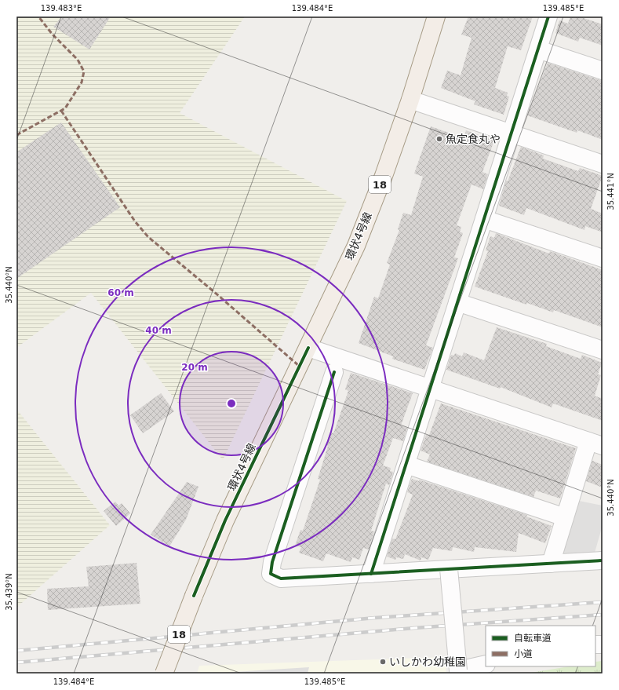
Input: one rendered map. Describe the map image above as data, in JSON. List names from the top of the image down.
{
  "streets": {
    "main road": ["18", "環状4号線"]
  },
  "places": ["魚定食丸や", "いしかわ幼稚園"],
  "legend": ["自転車道", "小道"],
  "coordinates": [
    "139.483°E",
    "139.484°E",
    "139.485°E",
    "35.441°N",
    "35.440°N",
    "35.439°N"
  ],
  "rings": ["60 m", "40 m", "20 m"]
}
